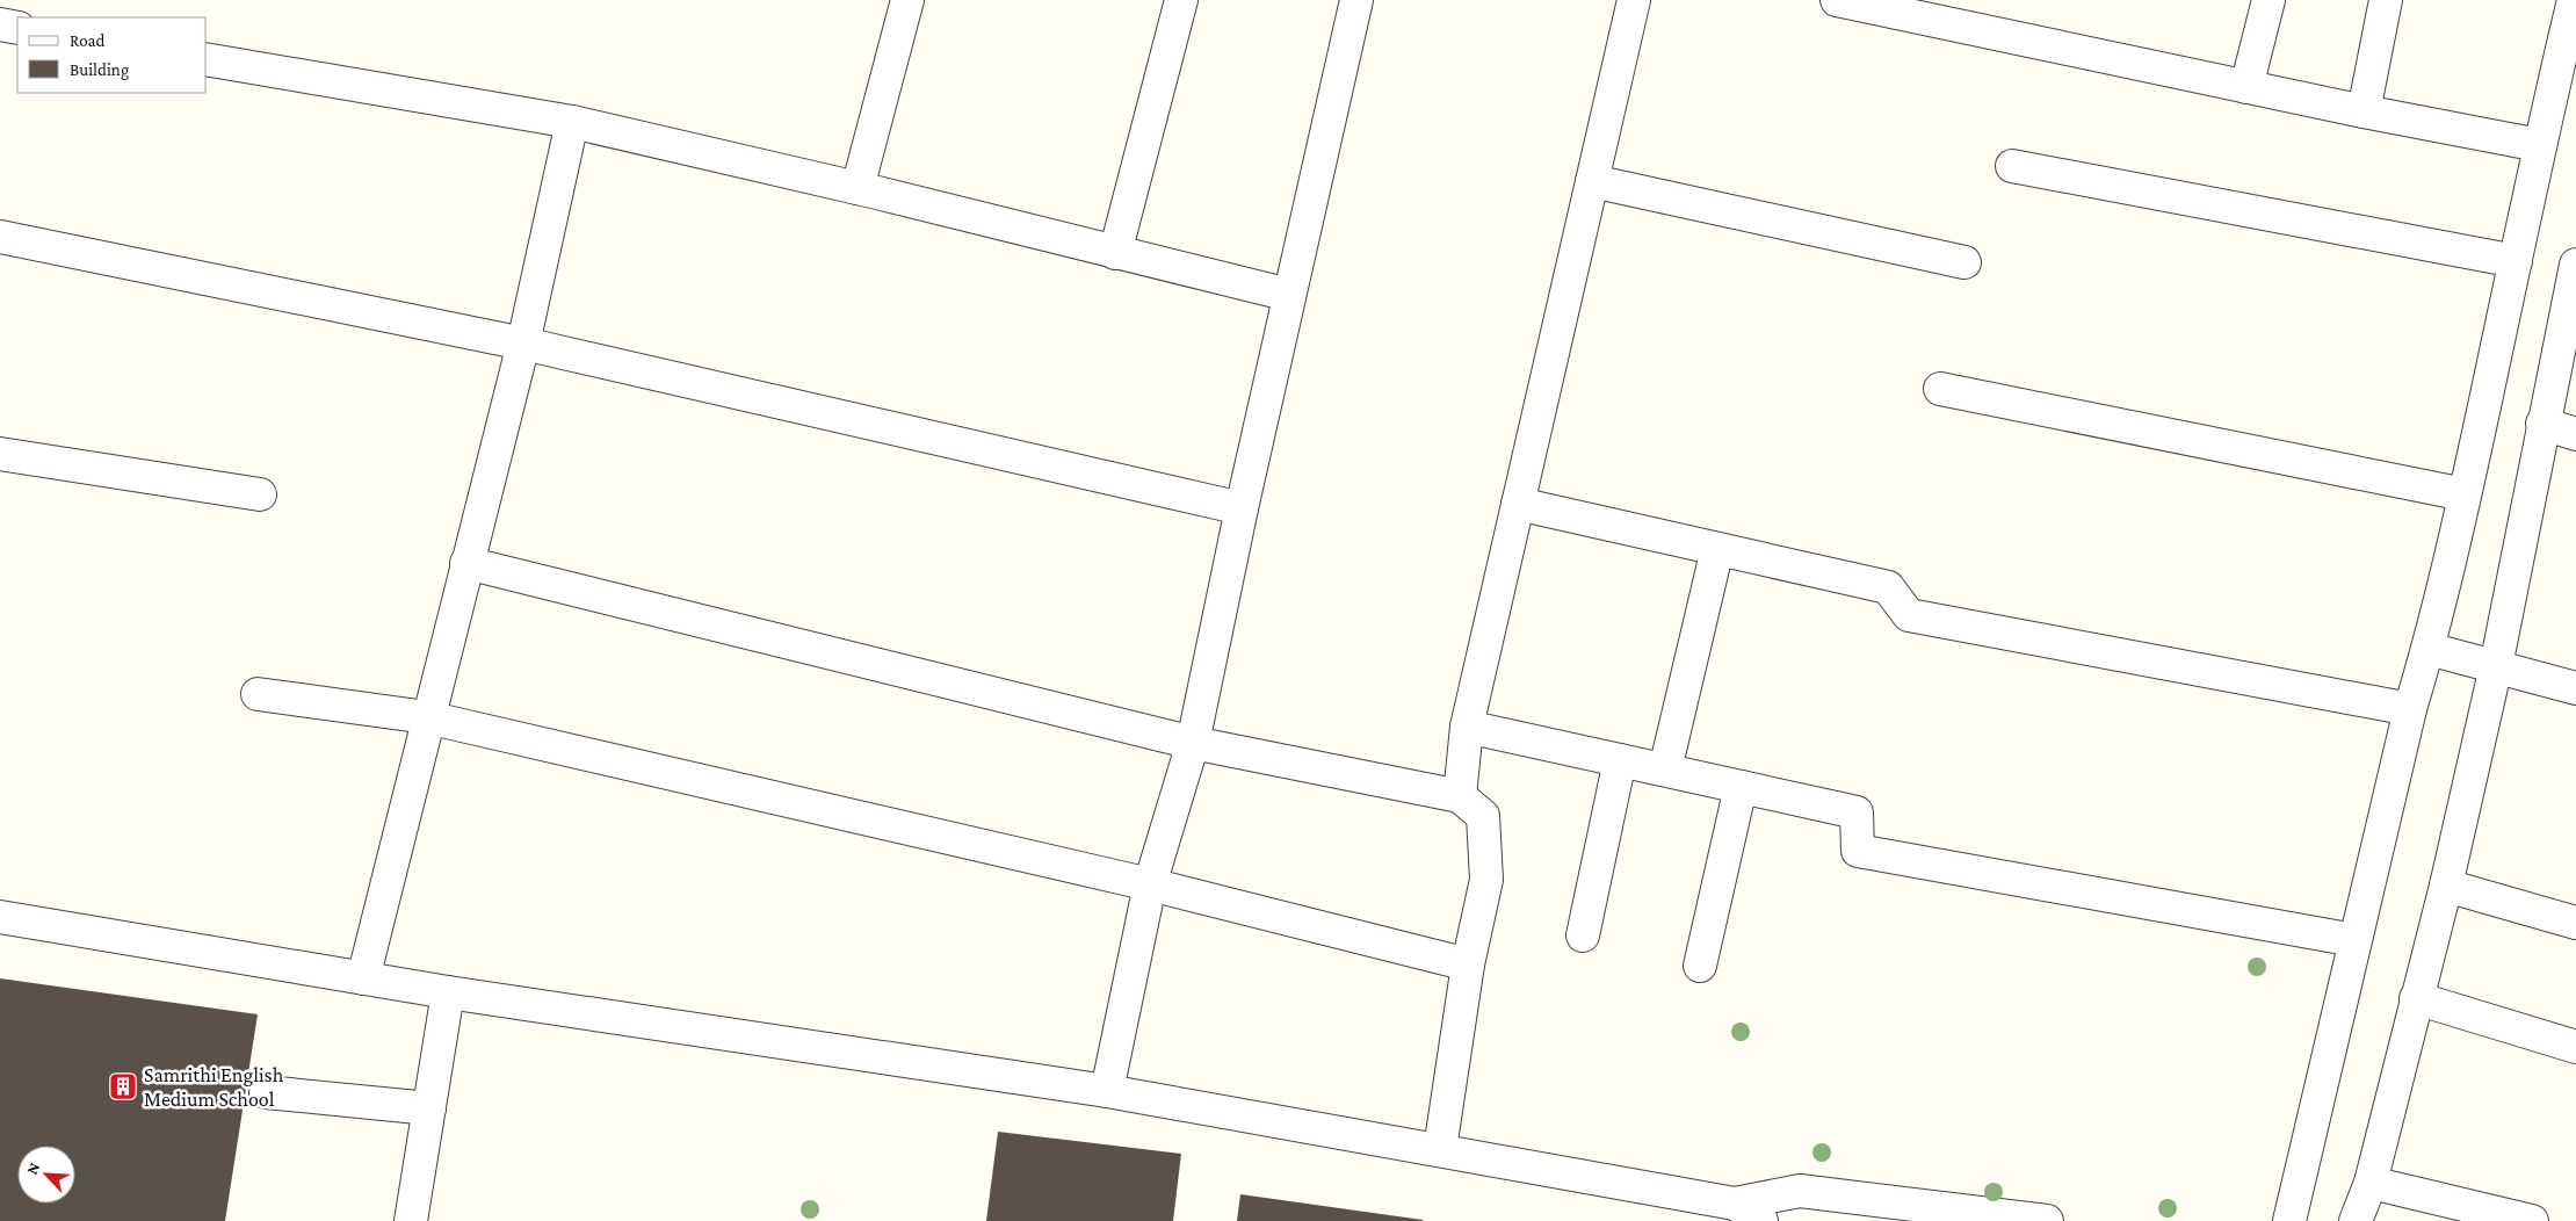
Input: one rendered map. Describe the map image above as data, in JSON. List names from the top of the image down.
{
  "places": {
    "building": ["Samrithi English Medium School"]
  },
  "legend": ["Road", "Building"],
  "north": "top left"
}
